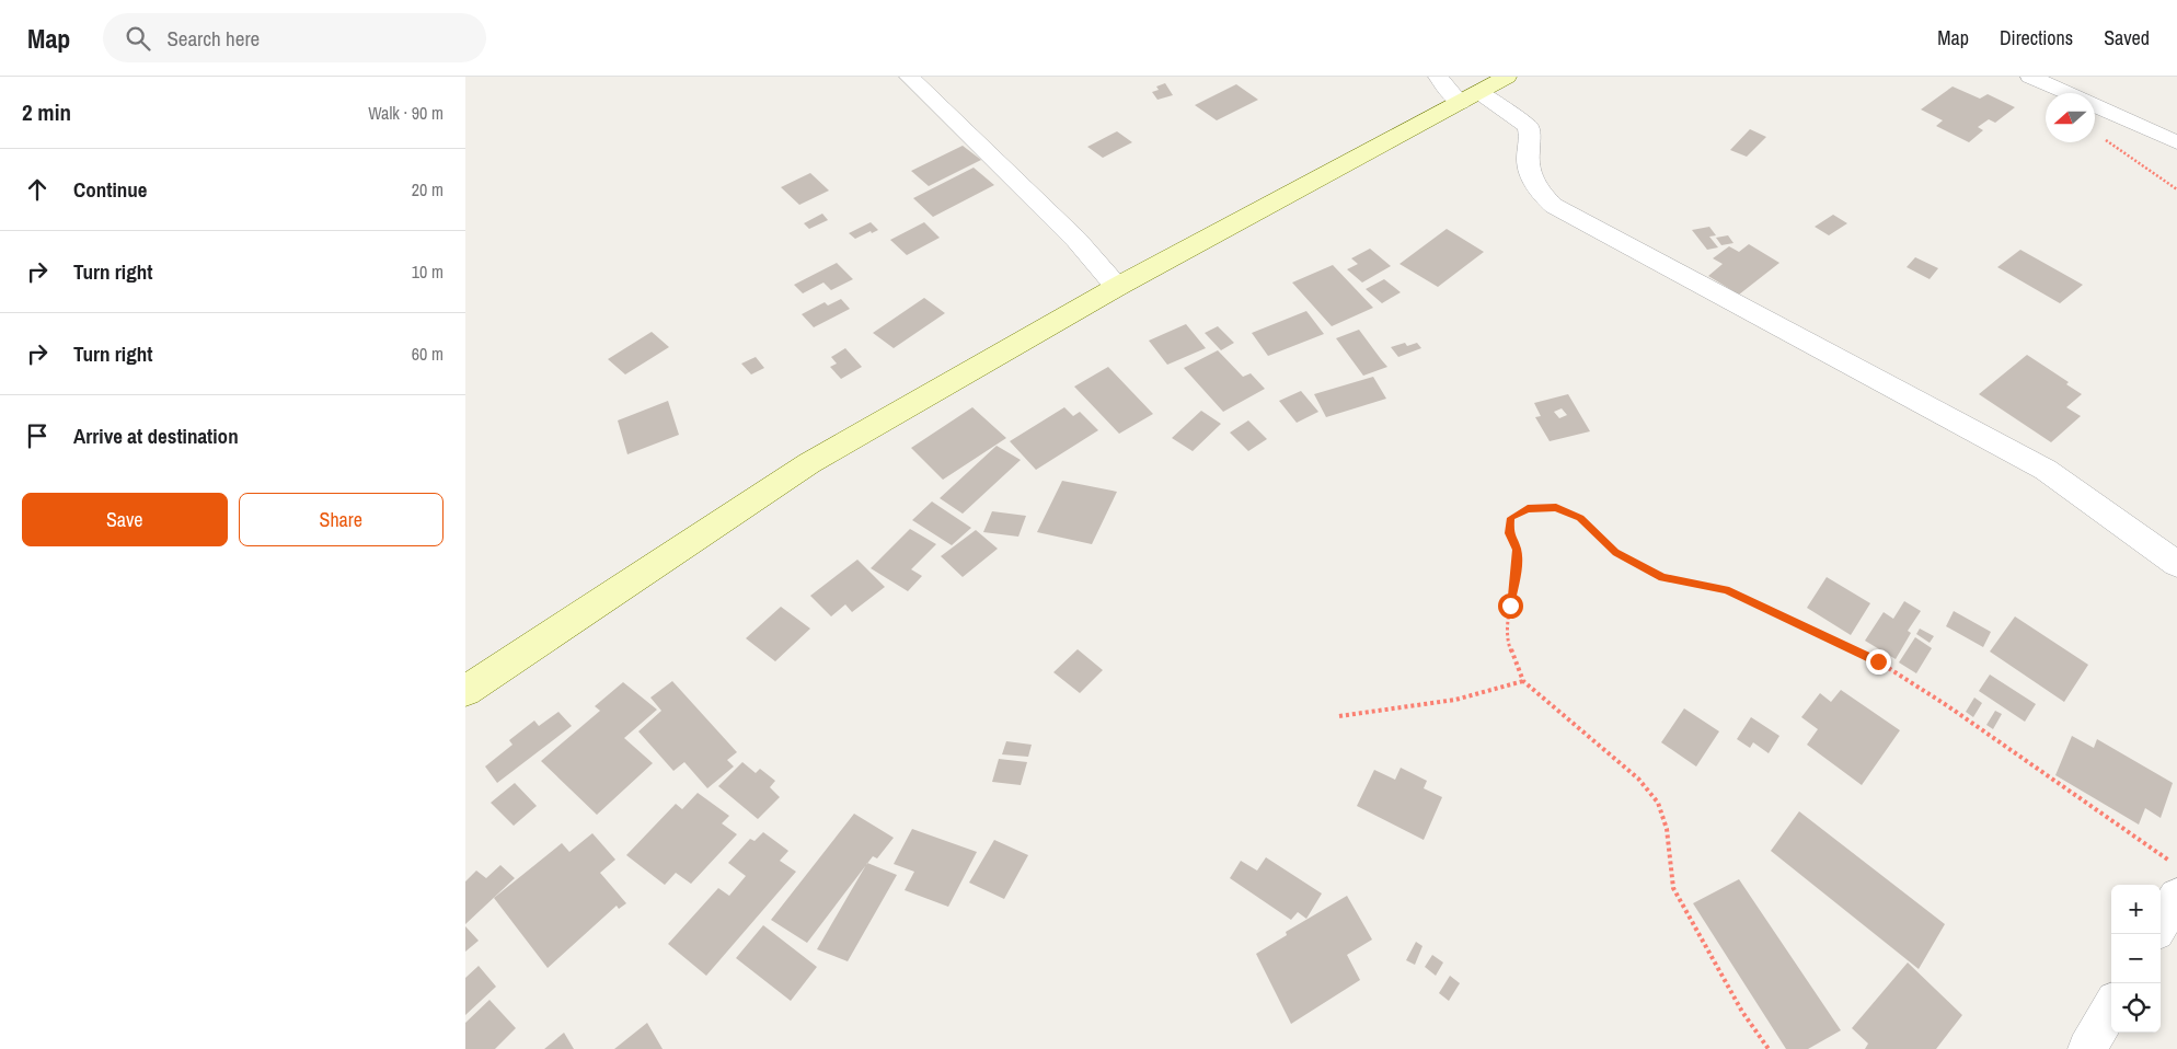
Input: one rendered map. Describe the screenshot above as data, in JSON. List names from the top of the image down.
{
  "north": "left",
  "page": {
    "header": "Map",
    "search": "Search here",
    "nav": ["Map", "Directions", "Saved"],
    "heading": ["2 min", "Walk · 90 m"],
    "list": [
      ["Continue", "20 m"],
      ["Turn right", "10 m"],
      ["Turn right", "60 m"],
      "Arrive at destination"
    ],
    "buttons": ["Save", "Share"],
    "map_buttons": ["+", "−"]
  }
}
